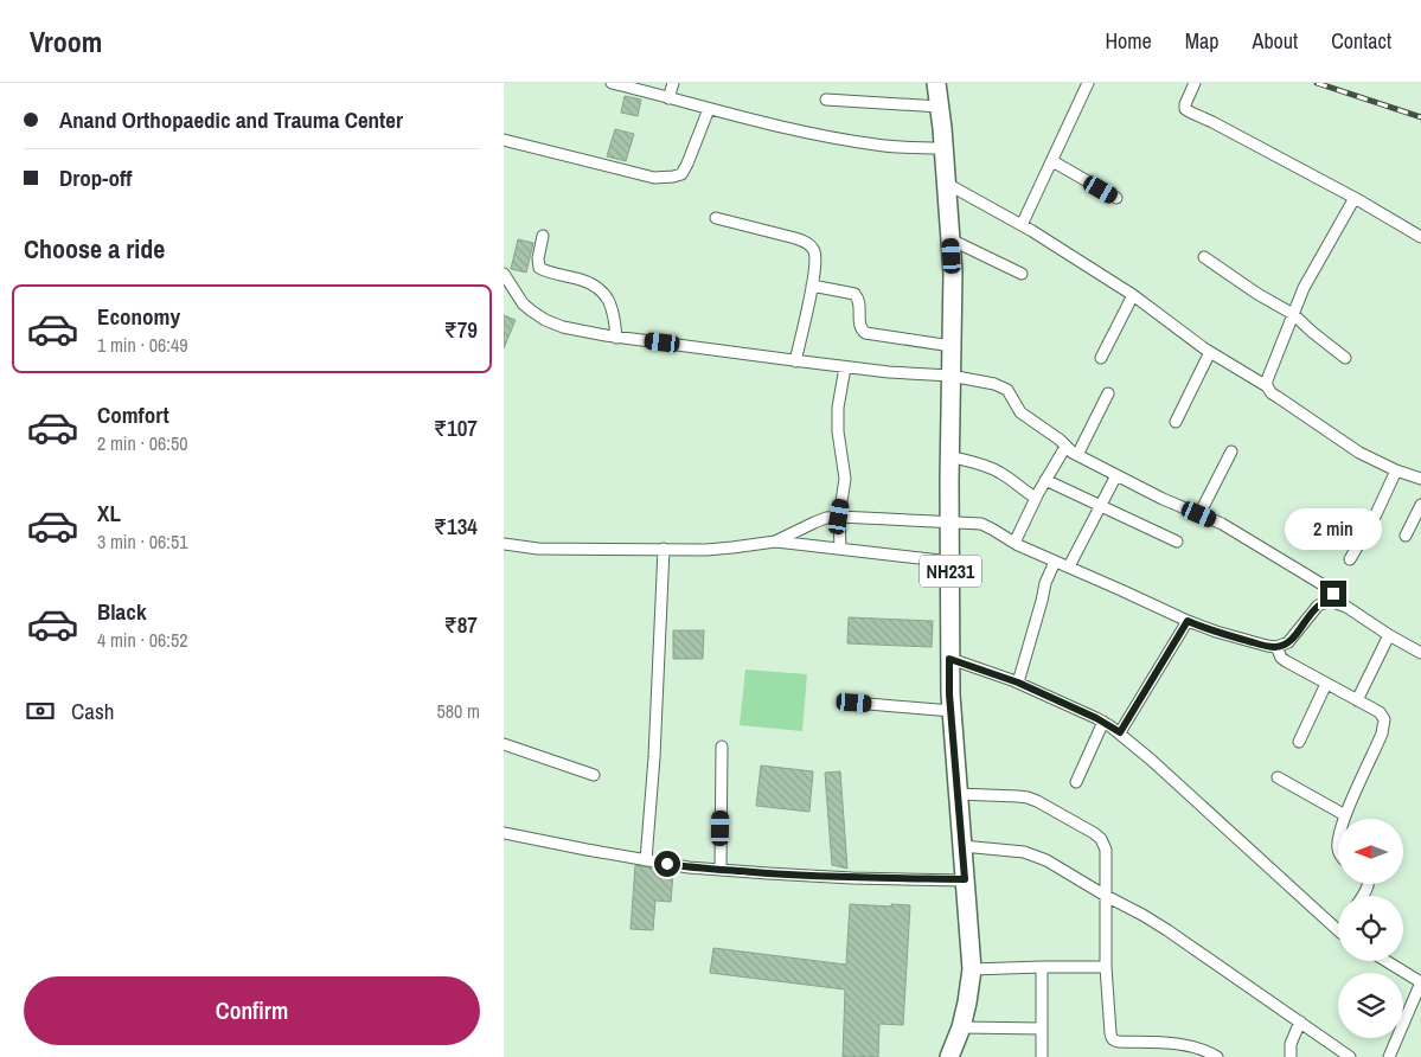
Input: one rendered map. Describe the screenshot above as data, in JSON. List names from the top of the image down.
{
  "streets": {
    "highway": ["NH231"]
  },
  "north": "left",
  "page": {
    "header": "Vroom",
    "nav": [
      "Home",
      "Map",
      "About",
      "Contact"
    ],
    "banner": ["Anand Orthopaedic and Trauma Center", "Drop-off"],
    "heading": "Choose a ride",
    "list": [
      {
        "name": "Economy",
        "note": "1 min · 06:49",
        "value": "₹79"
      },
      {
        "name": "Comfort",
        "note": "2 min · 06:50",
        "value": "₹107"
      },
      {
        "name": "XL",
        "note": "3 min · 06:51",
        "value": "₹134"
      },
      {
        "name": "Black",
        "note": "4 min · 06:52",
        "value": "₹87"
      }
    ],
    "bubble": "2 min",
    "pay": ["Cash", "580 m"],
    "buttons": "Confirm"
  }
}
